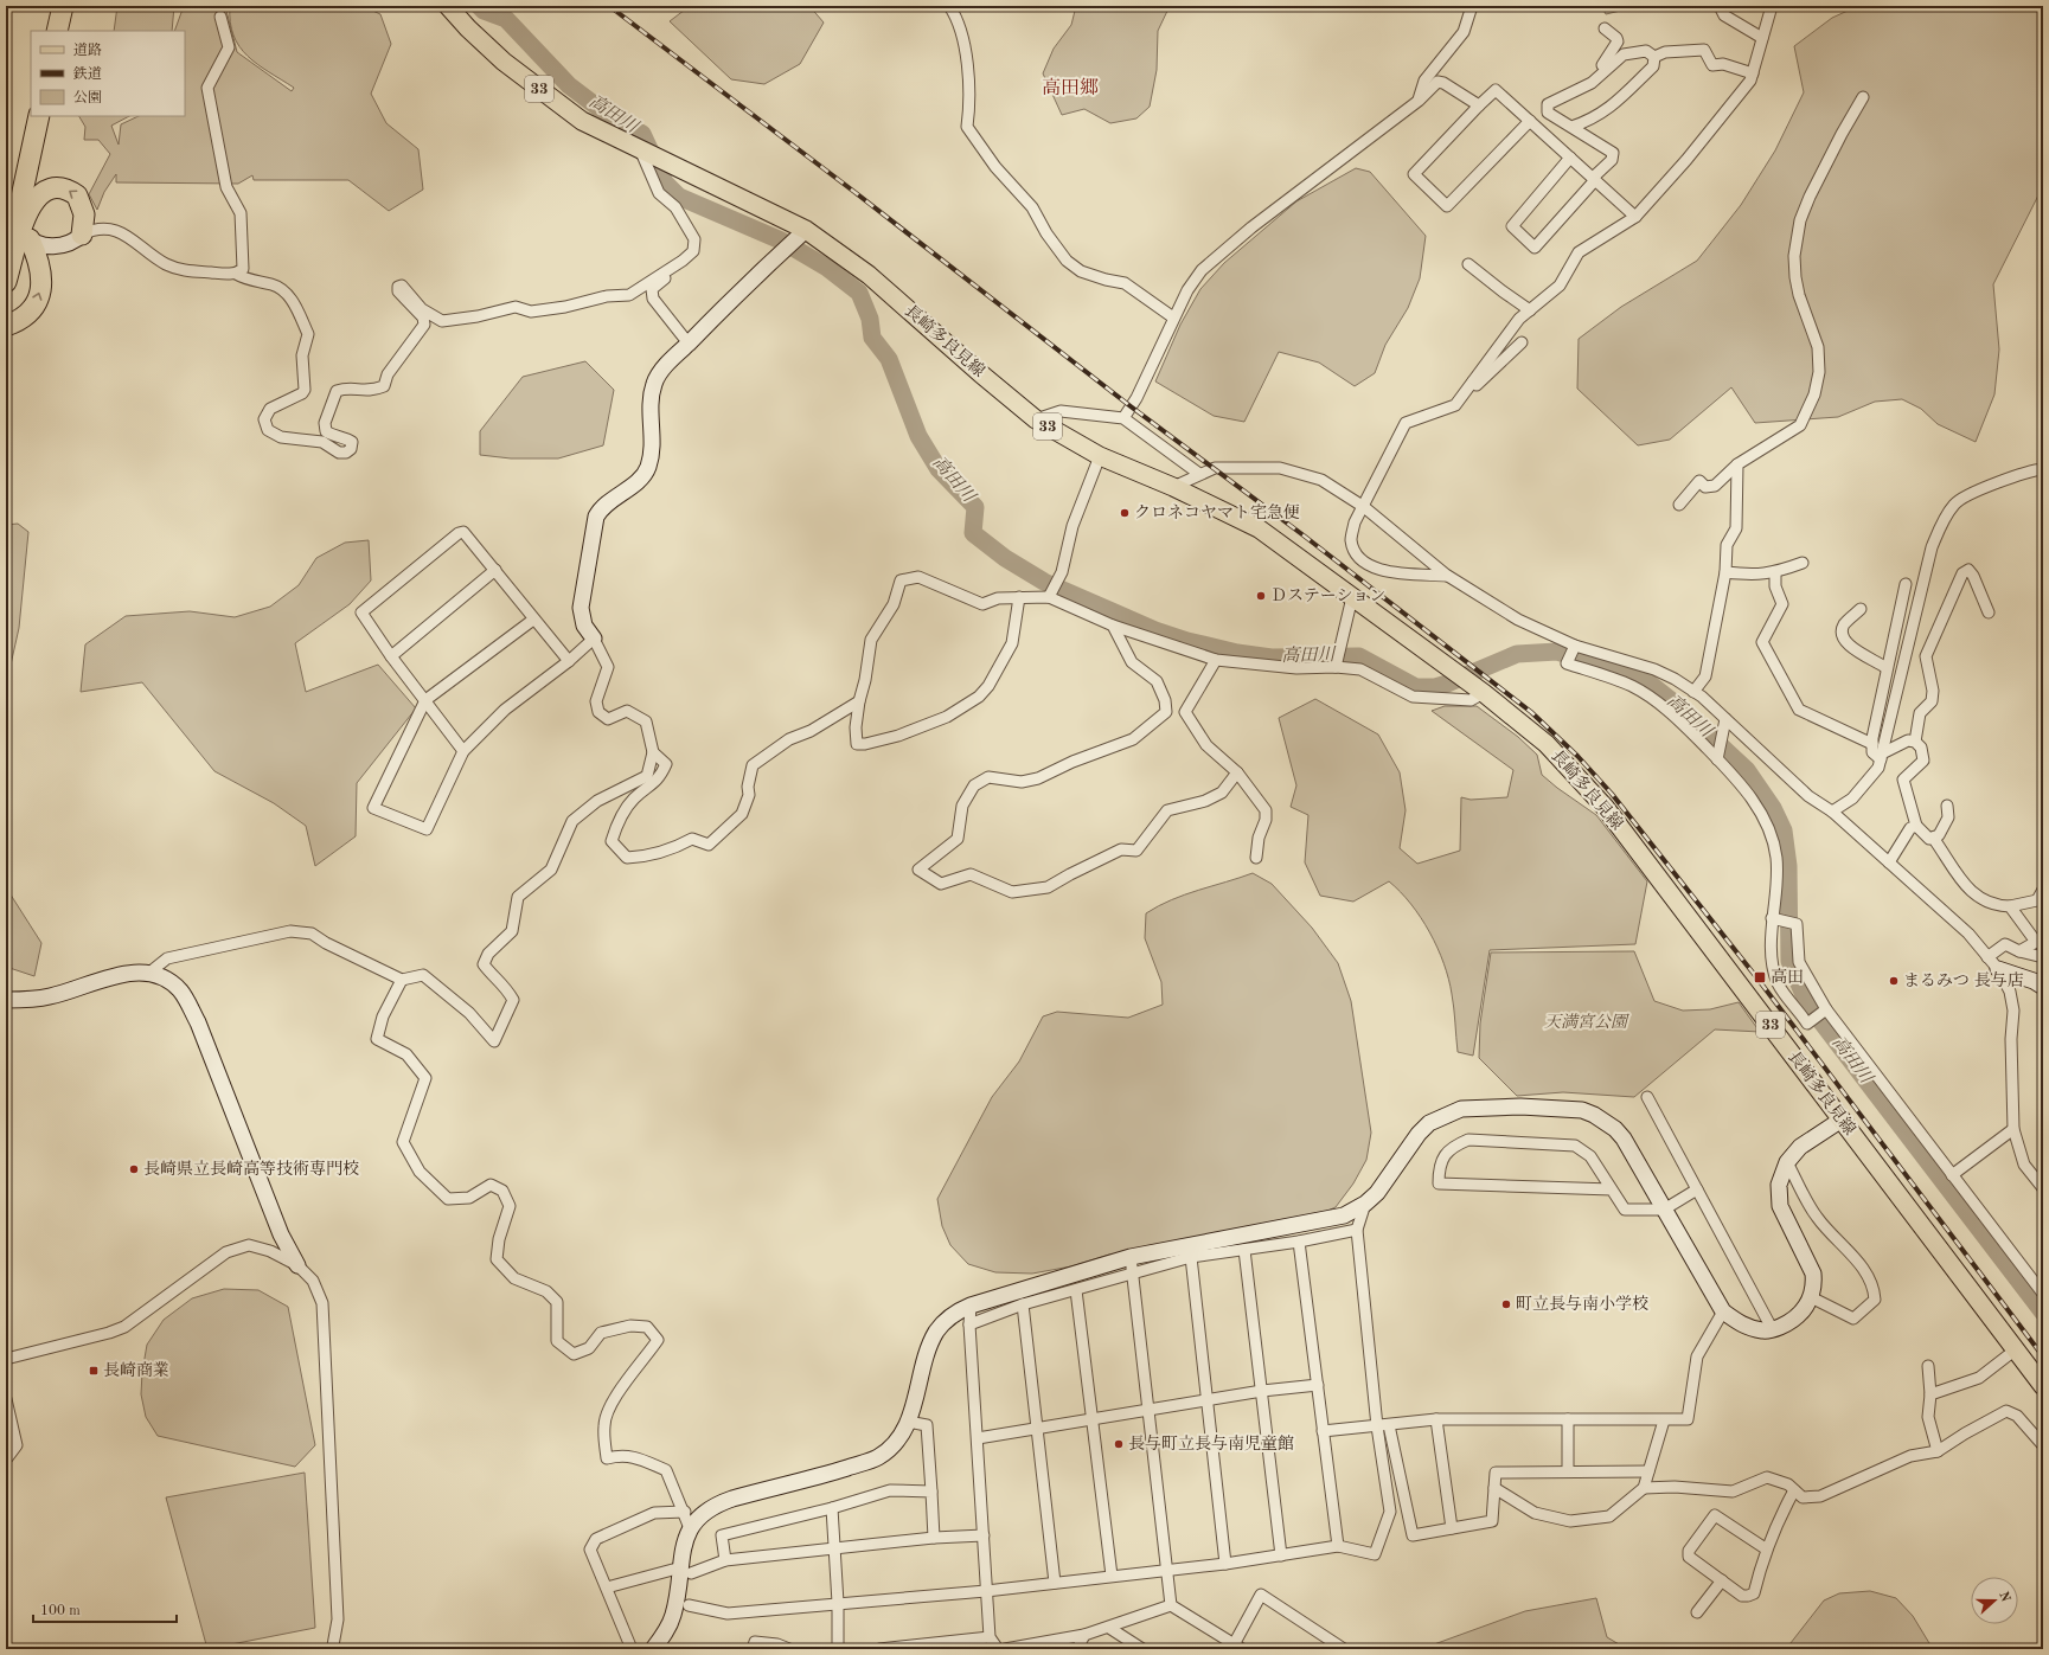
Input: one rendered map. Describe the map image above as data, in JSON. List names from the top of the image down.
{
  "streets": {
    "main road": ["33", "長崎多良見線"]
  },
  "districts": ["高田郷"],
  "water": ["高田川"],
  "parks": ["天満宮公園"],
  "places": {
    "other": [
      "クロネコヤマト宅急便",
      "Ｄステーション",
      "まるみつ 長与店",
      "長崎県立長崎高等技術専門校",
      "町立長与南小学校",
      "長与町立長与南児童館"
    ],
    "transit": ["高田", "長崎商業"]
  },
  "legend": ["道路", "鉄道", "公園"],
  "scale_bar": "100 m",
  "north": "right"
}
